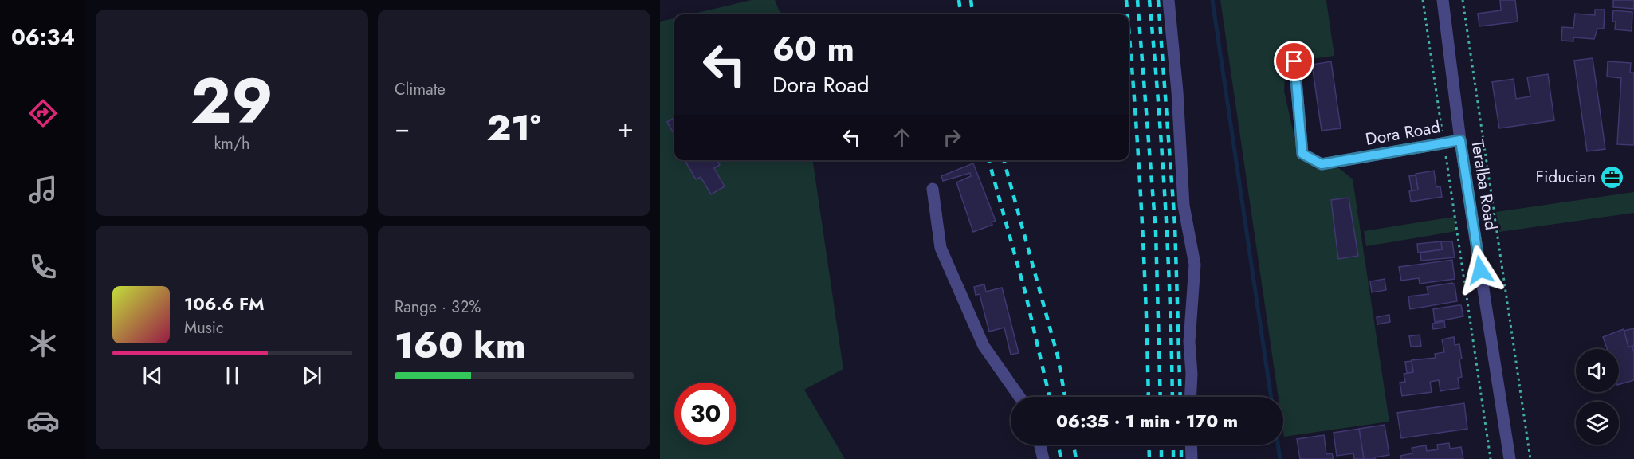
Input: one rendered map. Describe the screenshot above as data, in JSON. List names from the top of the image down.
{
  "streets": {
    "street": ["Dora Road", "Teralba Road"]
  },
  "crossings": [
    ["Dora Road", "Teralba Road"]
  ],
  "places": {
    "office": ["Fiducian"]
  },
  "page": {
    "tabs": "06:34",
    "tile": [
      ["29", "km/h"],
      "Climate",
      ["Range · 32%", "160 km"]
    ],
    "turn": ["60 m", "Dora Road"],
    "heat": ["−", "21°", "+"],
    "song": ["106.6 FM", "Music"],
    "limit": "30",
    "trip": "06:35 · 1 min · 170 m"
  }
}
